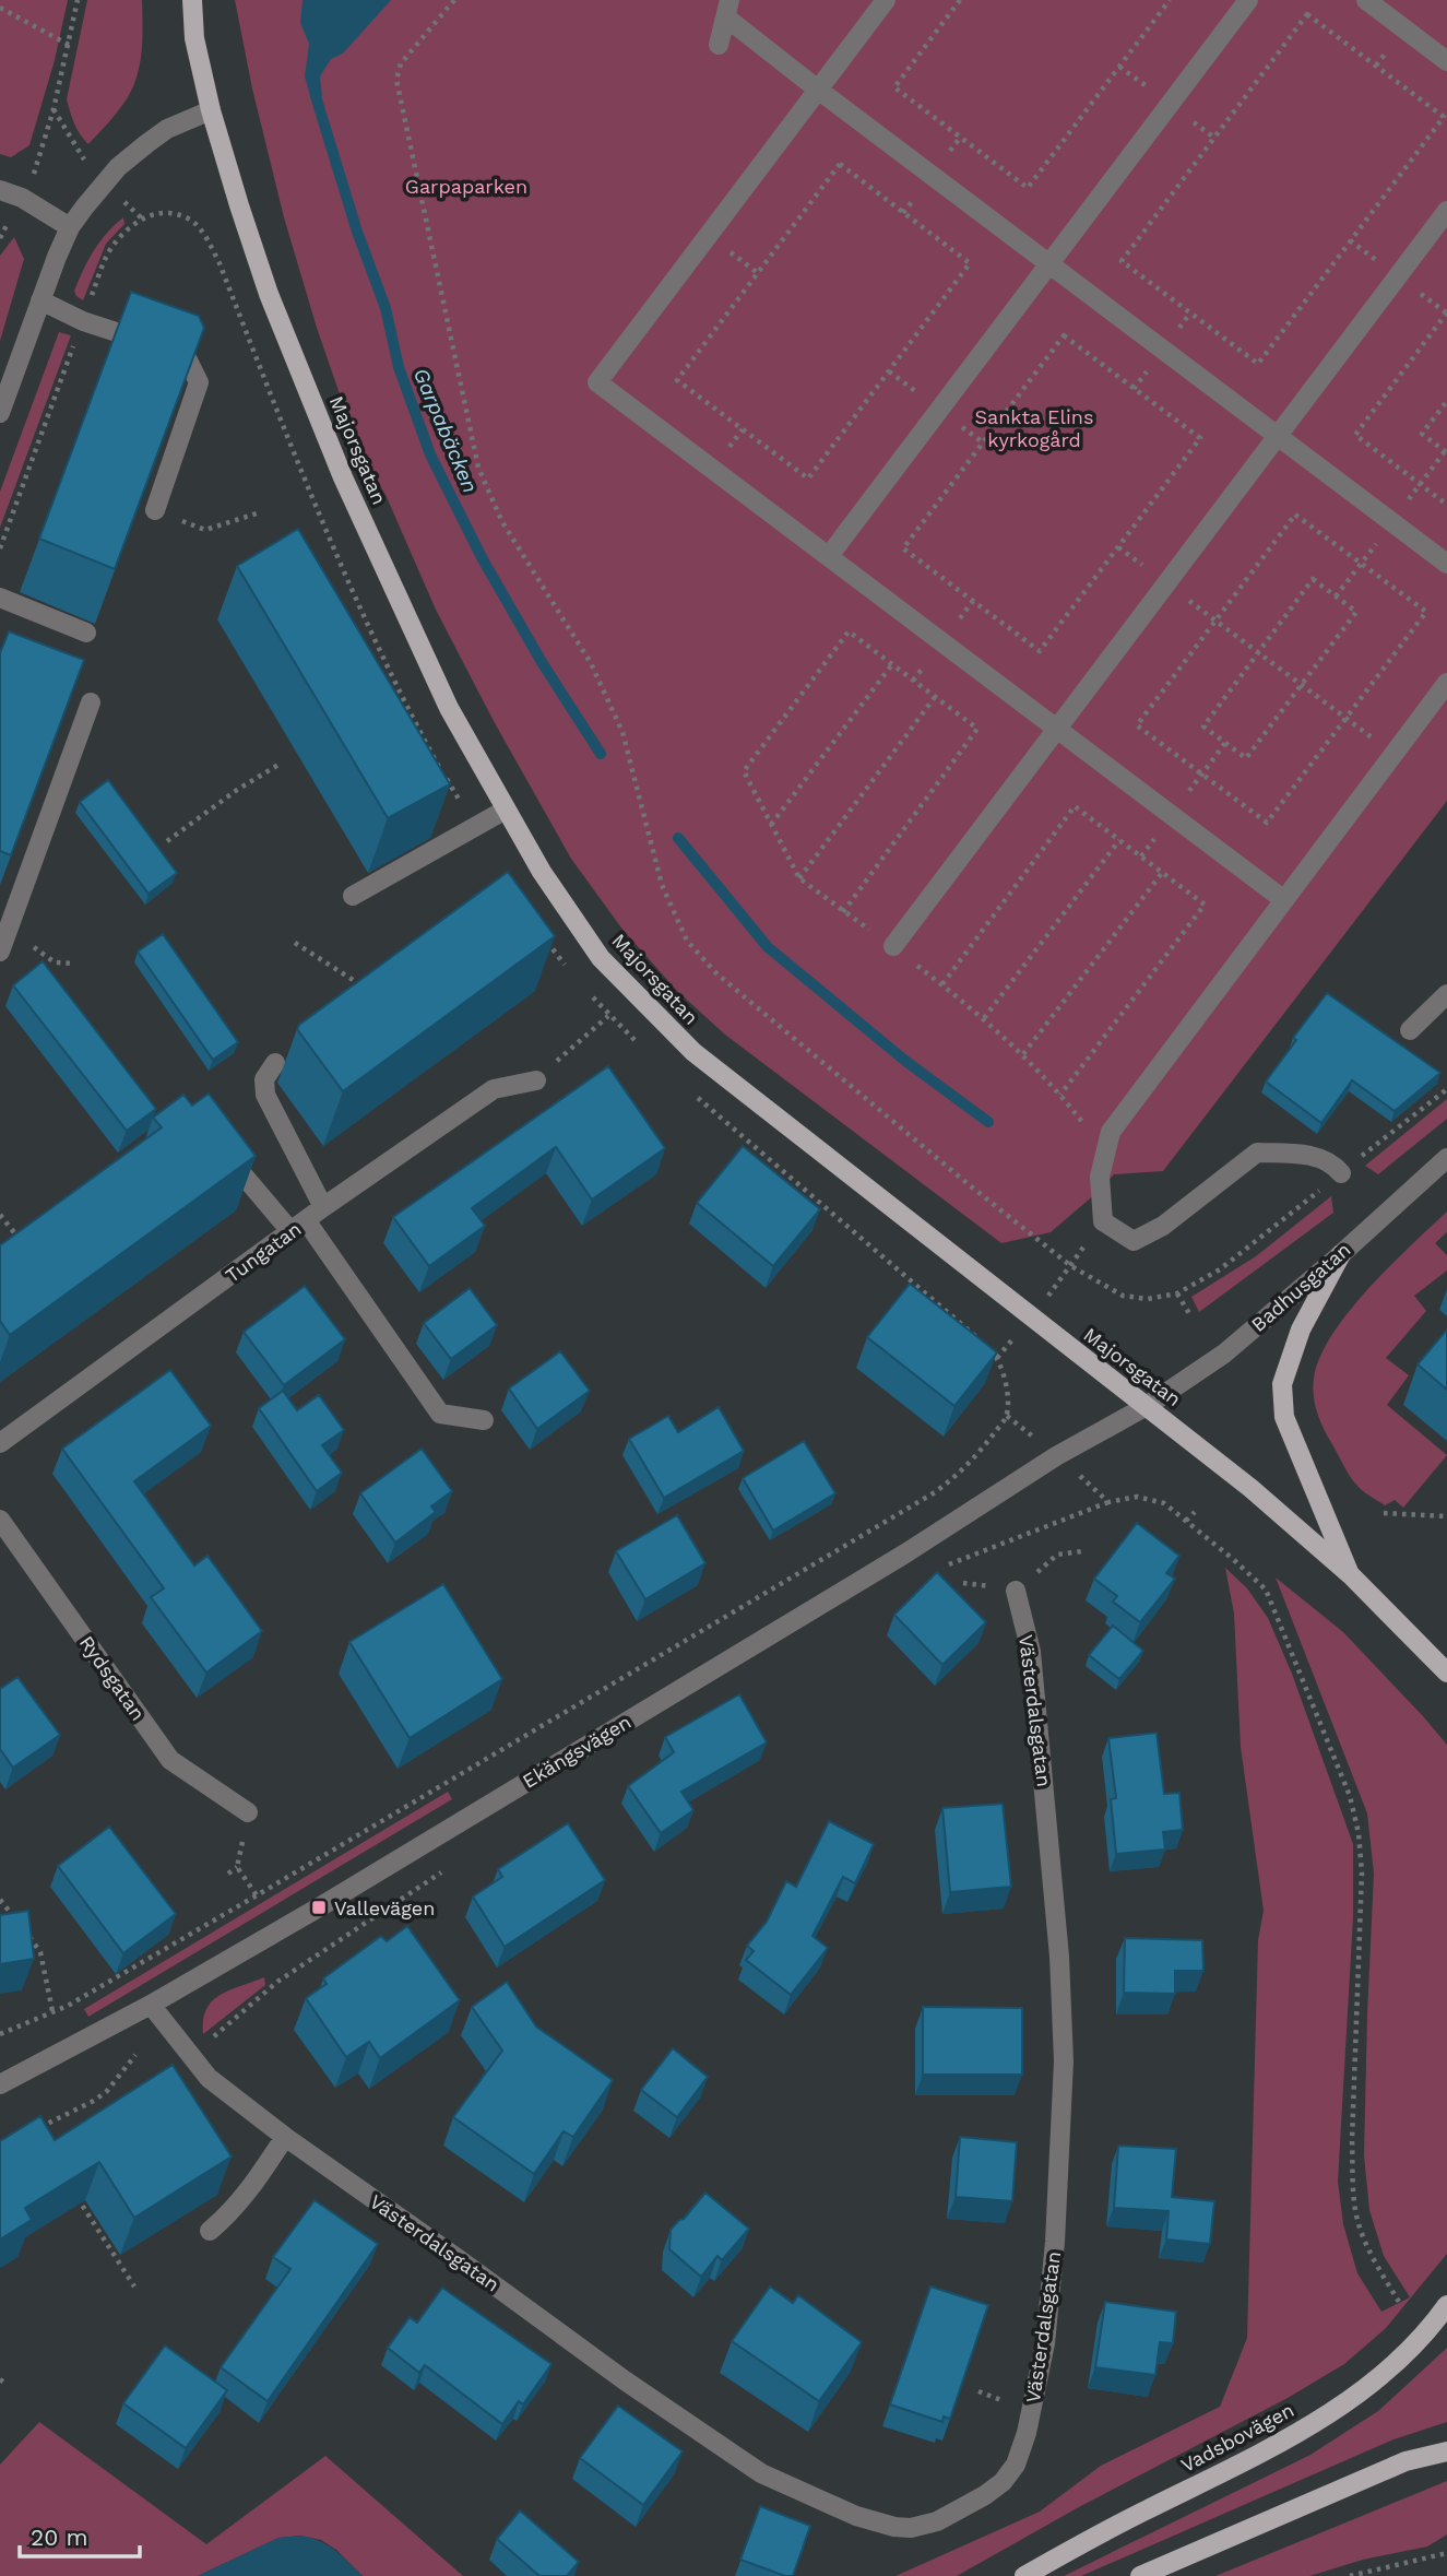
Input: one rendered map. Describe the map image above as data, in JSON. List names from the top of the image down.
{
  "streets": {
    "main road": ["Majorsgatan", "Vadsbovägen"],
    "street": [
      "Tungatan",
      "Badhusgatan",
      "Rydsgatan",
      "Västerdalsgatan",
      "Ekängsvägen"
    ]
  },
  "crossings": [
    ["Majorsgatan", "Badhusgatan"],
    ["Majorsgatan", "Ekängsvägen"],
    ["Badhusgatan", "Ekängsvägen"],
    ["Västerdalsgatan", "Ekängsvägen"]
  ],
  "water": ["Garpabäcken"],
  "parks": ["Garpaparken", "Sankta Elins kyrkogård"],
  "places": {
    "transit": ["Vallevägen"]
  },
  "scale_bar": "20 m"
}
